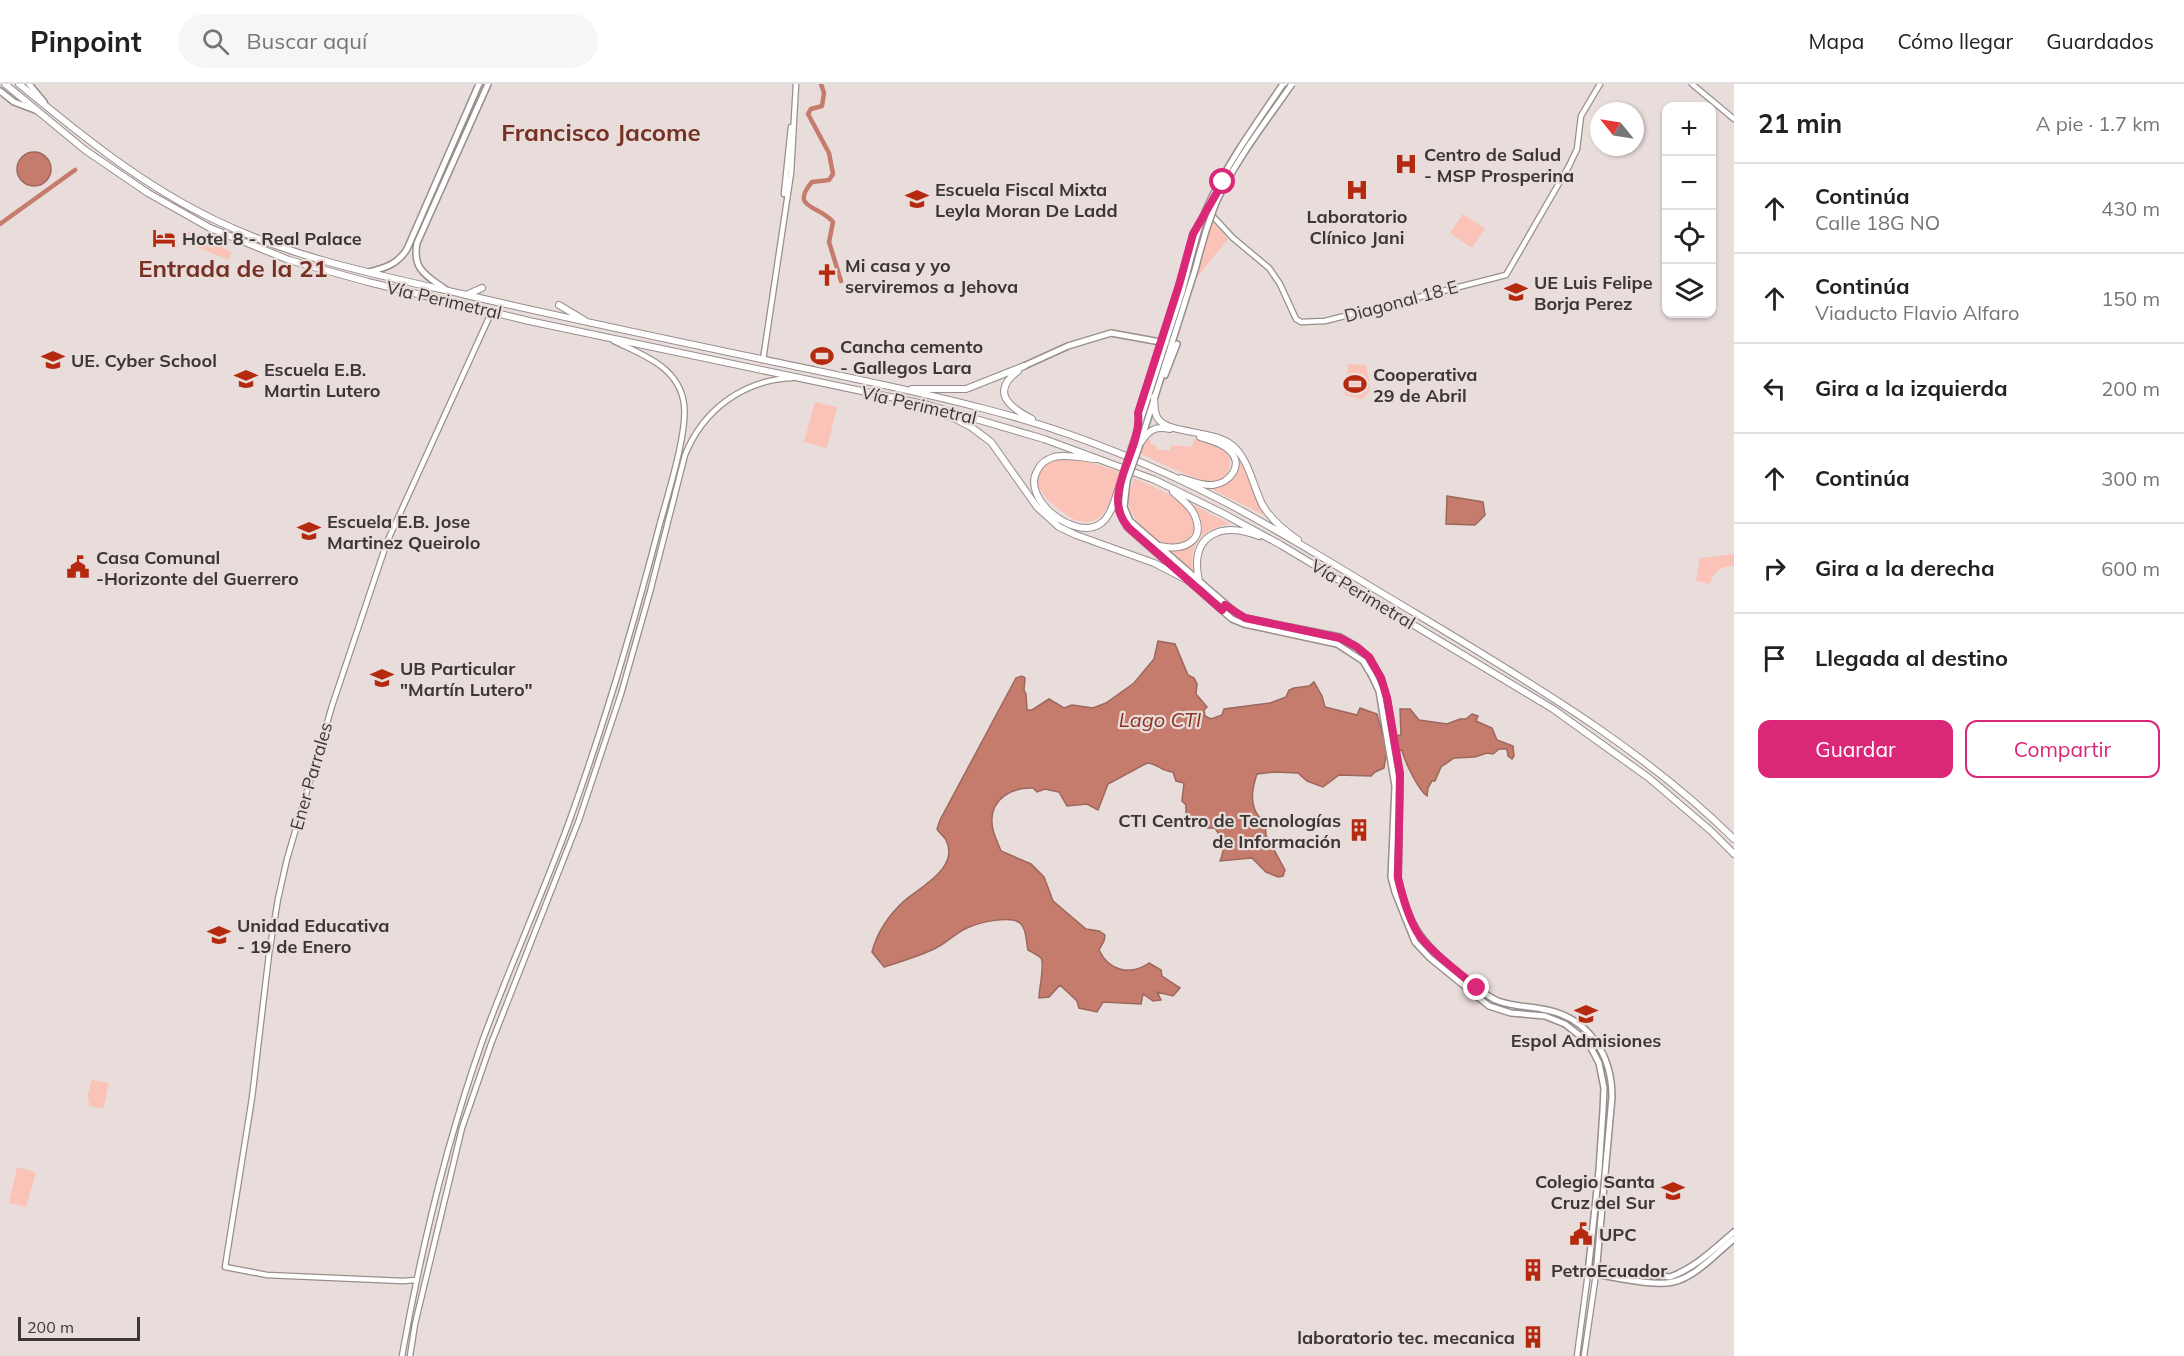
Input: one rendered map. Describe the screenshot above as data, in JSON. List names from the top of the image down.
{
  "streets": {
    "highway": ["Vía Perimetral"],
    "street": ["Diagonal 18 E", "Ener Parrales"]
  },
  "crossings": [
    ["Vía Perimetral", "Ener Parrales"]
  ],
  "districts": ["Francisco Jacome", "Entrada de la 21"],
  "water": ["Lago CTI"],
  "places": {
    "hospital": ["Centro de Salud - MSP Prosperina", "Laboratorio Clínico Jani"],
    "school or university": [
      "Escuela Fiscal Mixta Leyla Moran De Ladd",
      "UE Luis Felipe Borja Perez",
      "UE. Cyber School",
      "Escuela E.B. Martin Lutero",
      "Escuela E.B. Jose Martinez Queirolo",
      "UB Particular \"Martín Lutero\"",
      "Unidad Educativa - 19 de Enero",
      "Espol Admisiones",
      "Colegio Santa Cruz del Sur"
    ],
    "hotel": ["Hotel 8 - Real Palace"],
    "church": ["Mi casa y yo serviremos a Jehova"],
    "sports": ["Cancha cemento - Gallegos Lara", "Cooperativa 29 de Abril"],
    "public building": ["Casa Comunal -Horizonte del Guerrero", "UPC"],
    "building": ["CTI Centro de Tecnologías de Información", "PetroEcuador", "laboratorio tec. mecanica"]
  },
  "scale_bar": "200 m",
  "north": "top left",
  "page": {
    "header": "Pinpoint",
    "search": "Buscar aquí",
    "nav": ["Mapa", "Cómo llegar", "Guardados"],
    "heading": ["21 min", "A pie · 1.7 km"],
    "map_buttons": ["+", "−"],
    "list": [
      ["Continúa", "Calle 18G NO", "430 m"],
      ["Continúa", "Viaducto Flavio Alfaro", "150 m"],
      ["Gira a la izquierda", "200 m"],
      ["Continúa", "300 m"],
      ["Gira a la derecha", "600 m"],
      "Llegada al destino"
    ],
    "buttons": ["Guardar", "Compartir"],
    "scale": "200 m"
  }
}
